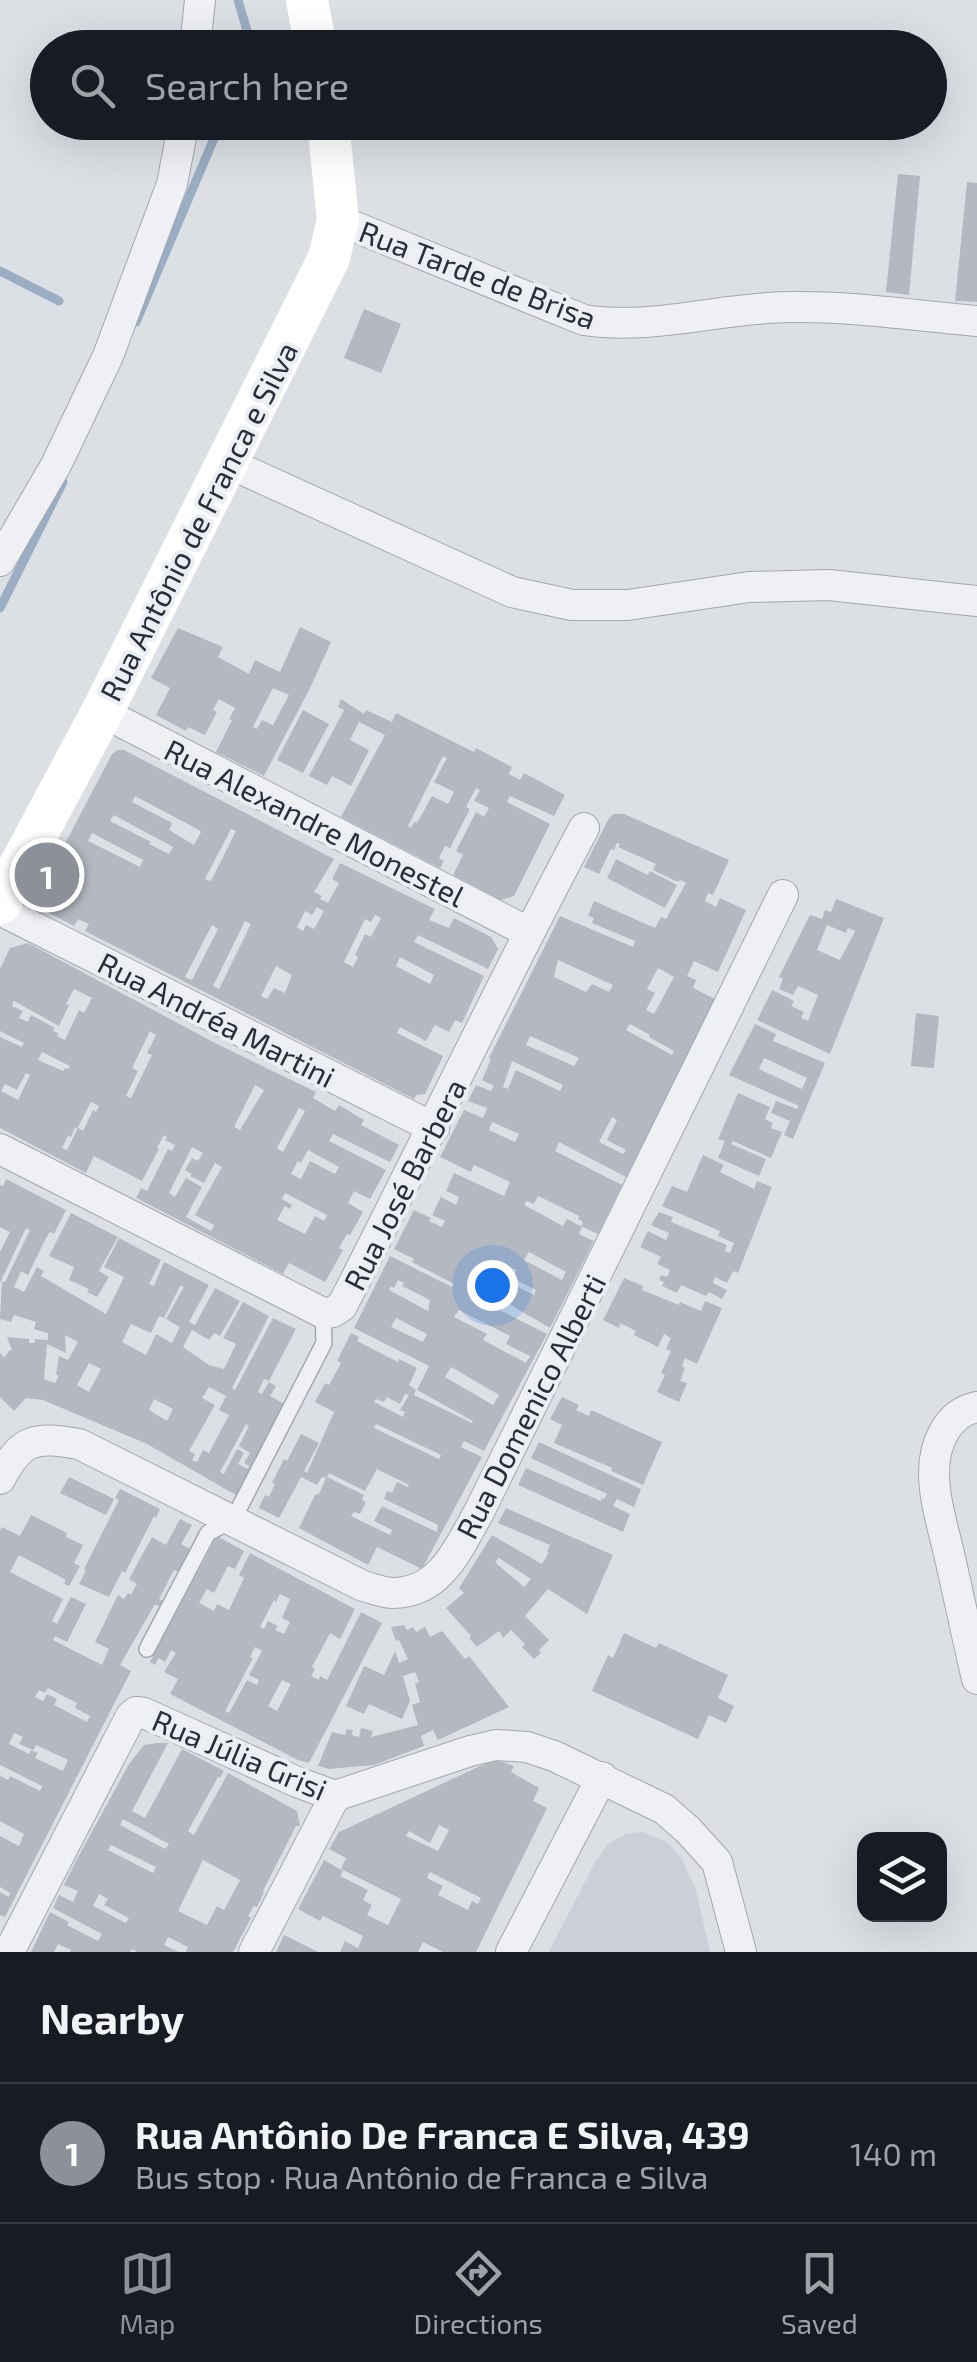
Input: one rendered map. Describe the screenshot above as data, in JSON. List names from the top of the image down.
{
  "streets": {
    "main road": ["Rua Antônio de Franca e Silva"],
    "street": [
      "Rua Tarde de Brisa",
      "Rua Alexandre Monestel",
      "Rua Andréa Martini",
      "Rua José Barbera",
      "Rua Domenico Alberti",
      "Rua Júlia Grisi"
    ]
  },
  "crossings": [
    ["Rua Tarde de Brisa", "Rua Antônio de Franca e Silva"],
    ["Rua Antônio de Franca e Silva", "Rua Alexandre Monestel"],
    ["Rua Antônio de Franca e Silva", "Rua Andréa Martini"],
    ["Rua Alexandre Monestel", "Rua José Barbera"],
    ["Rua Andréa Martini", "Rua José Barbera"]
  ],
  "page": {
    "search": "Search here",
    "pins": "1",
    "heading": "Nearby",
    "list": [
      {
        "mark": "1",
        "name": "Rua Antônio De Franca E Silva, 439",
        "note": "Bus stop · Rua Antônio de Franca e Silva",
        "value": "140 m"
      }
    ],
    "nav": ["Map", "Directions", "Saved"]
  }
}
